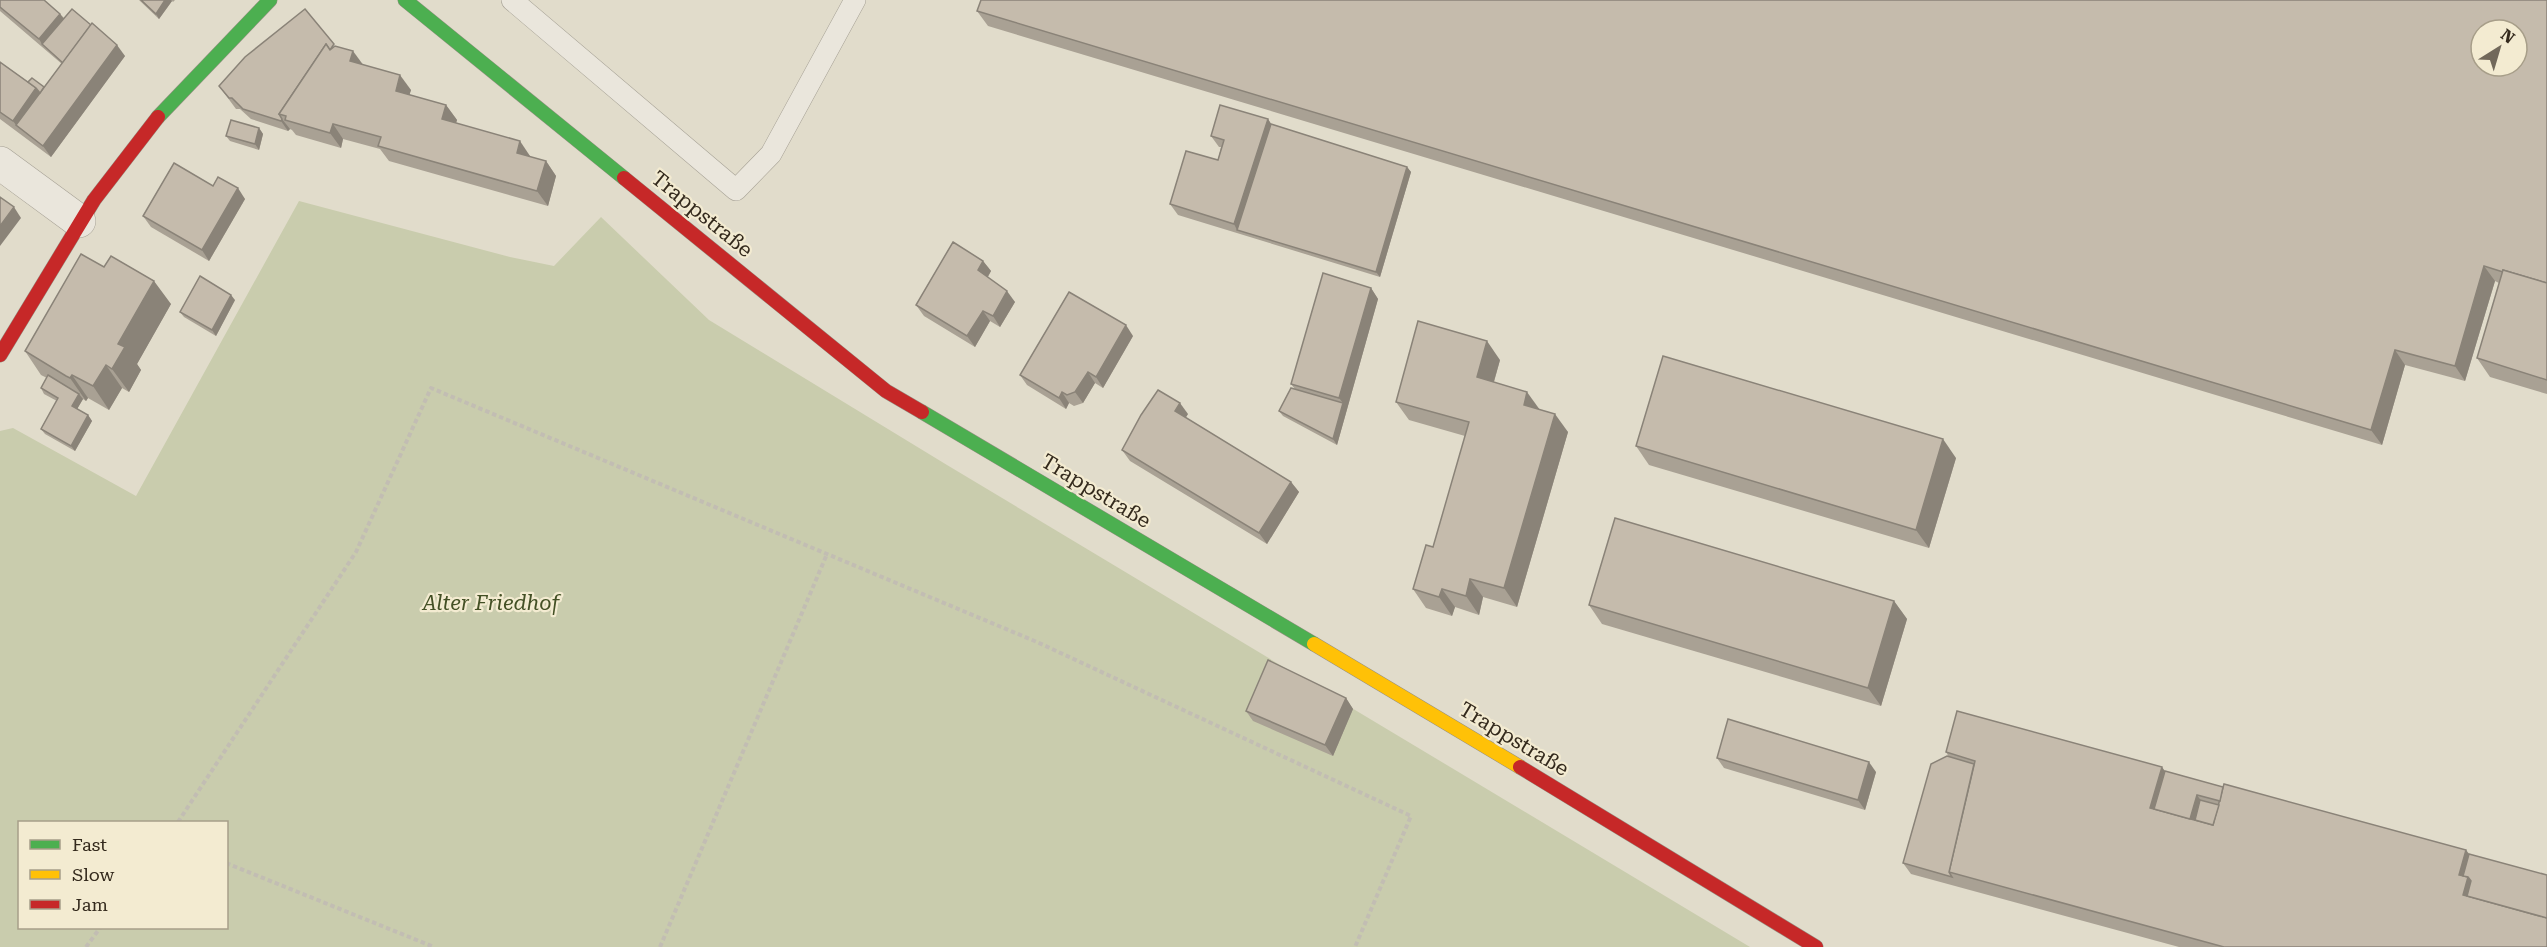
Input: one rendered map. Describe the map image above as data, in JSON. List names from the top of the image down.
{
  "streets": {
    "street": ["Trappstraße"]
  },
  "parks": ["Alter Friedhof"],
  "legend": ["Fast", "Slow", "Jam"],
  "north": "top right"
}
